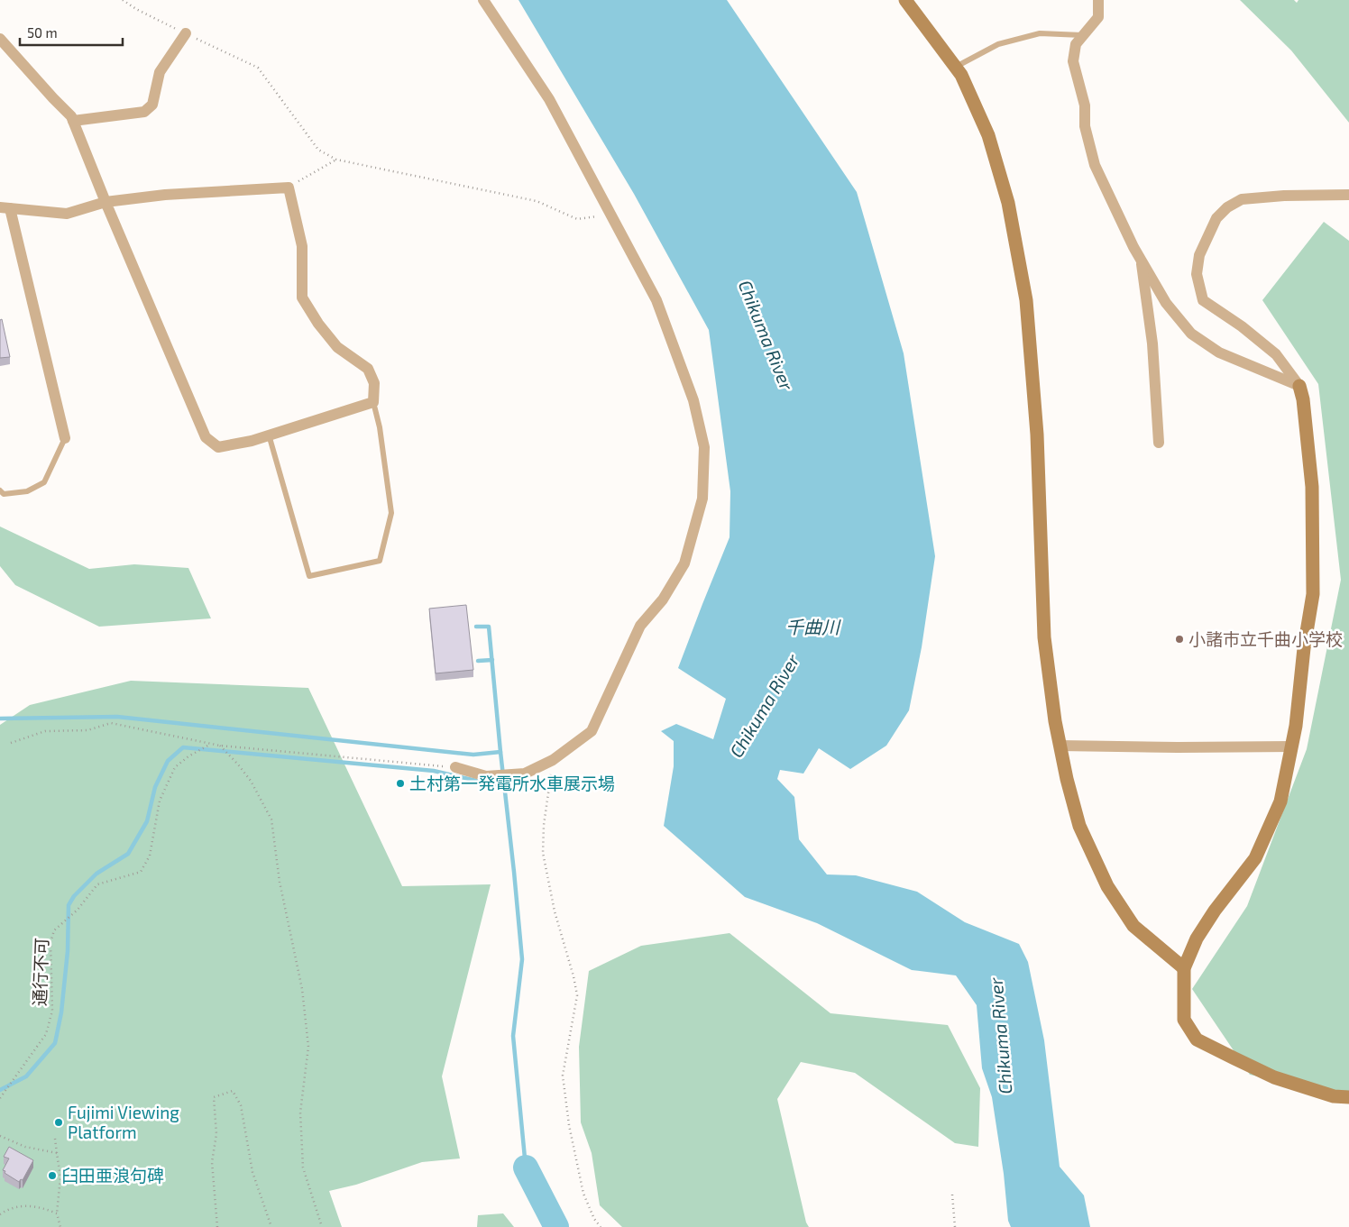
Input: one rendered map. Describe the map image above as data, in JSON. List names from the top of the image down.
{
  "streets": {
    "path": ["通行不可"]
  },
  "water": ["Chikuma River", "千曲川"],
  "places": [
    "小諸市立千曲小学校",
    "土村第一発電所水車展示場",
    "Fujimi Viewing Platform",
    "臼田亜浪句碑"
  ],
  "scale_bar": "50 m"
}
